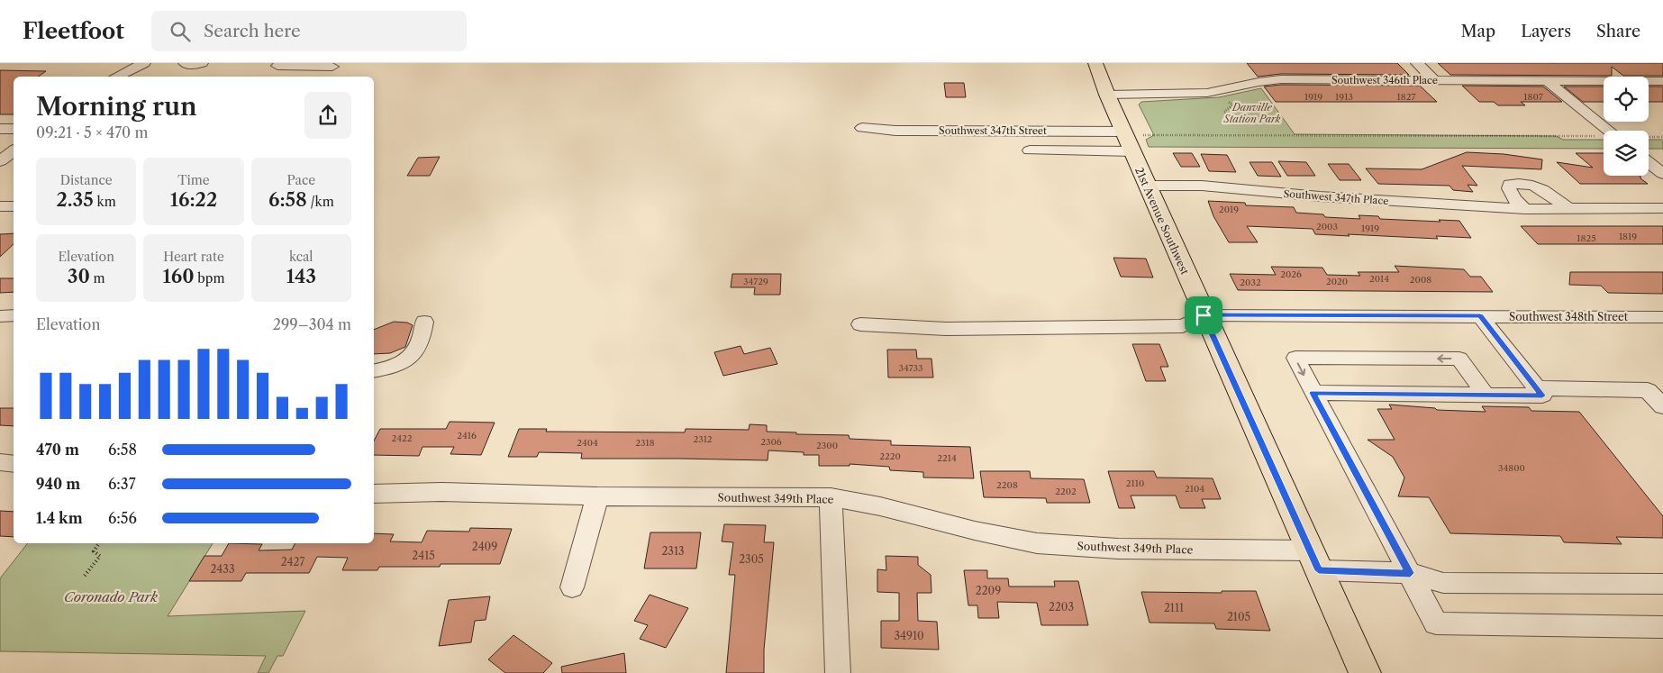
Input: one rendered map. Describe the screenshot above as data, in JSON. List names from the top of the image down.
{
  "streets": {
    "main road": ["21st Avenue Southwest"],
    "street": [
      "Southwest 346th Place",
      "Southwest 347th Street",
      "Southwest 347th Place",
      "Southwest 348th Street",
      "Southwest 349th Place"
    ]
  },
  "crossings": [
    ["Southwest 346th Place", "21st Avenue Southwest"],
    ["Southwest 347th Street", "21st Avenue Southwest"],
    ["Southwest 347th Place", "21st Avenue Southwest"],
    ["21st Avenue Southwest", "Southwest 348th Street"],
    ["21st Avenue Southwest", "Southwest 349th Place"]
  ],
  "parks": ["Danville Station Park", "Coronado Park"],
  "house_numbers": [
    "1919",
    "1913",
    "1827",
    "1807",
    "2019",
    "2003",
    "1919",
    "1819",
    "1825",
    "2026",
    "2014",
    "2008",
    "34729",
    "2020",
    "2032",
    "34733",
    "2416",
    "2422",
    "2312",
    "2306",
    "2404",
    "2318",
    "2300",
    "2220",
    "2214",
    "34800",
    "2110",
    "2208",
    "2104",
    "2202",
    "2409",
    "2313",
    "2415",
    "2305",
    "2427",
    "2433",
    "2209",
    "2203",
    "2111",
    "2105",
    "34910"
  ],
  "page": {
    "header": "Fleetfoot",
    "search": "Search here",
    "nav": ["Map", "Layers", "Share"],
    "heading": ["Morning run", "09:21 · 5 × 470 m"],
    "stats": [
      ["Distance", "2.35 km"],
      ["Time", "16:22"],
      ["Pace", "6:58 /km"],
      ["Elevation", "30 m"],
      ["Heart rate", "160 bpm"],
      ["kcal", "143"]
    ],
    "chart": ["Elevation", "299–304 m"],
    "list": [
      {
        "name": "470 m",
        "note": "6:58"
      },
      {
        "name": "940 m",
        "note": "6:37"
      },
      {
        "name": "1.4 km",
        "note": "6:56"
      }
    ]
  }
}
